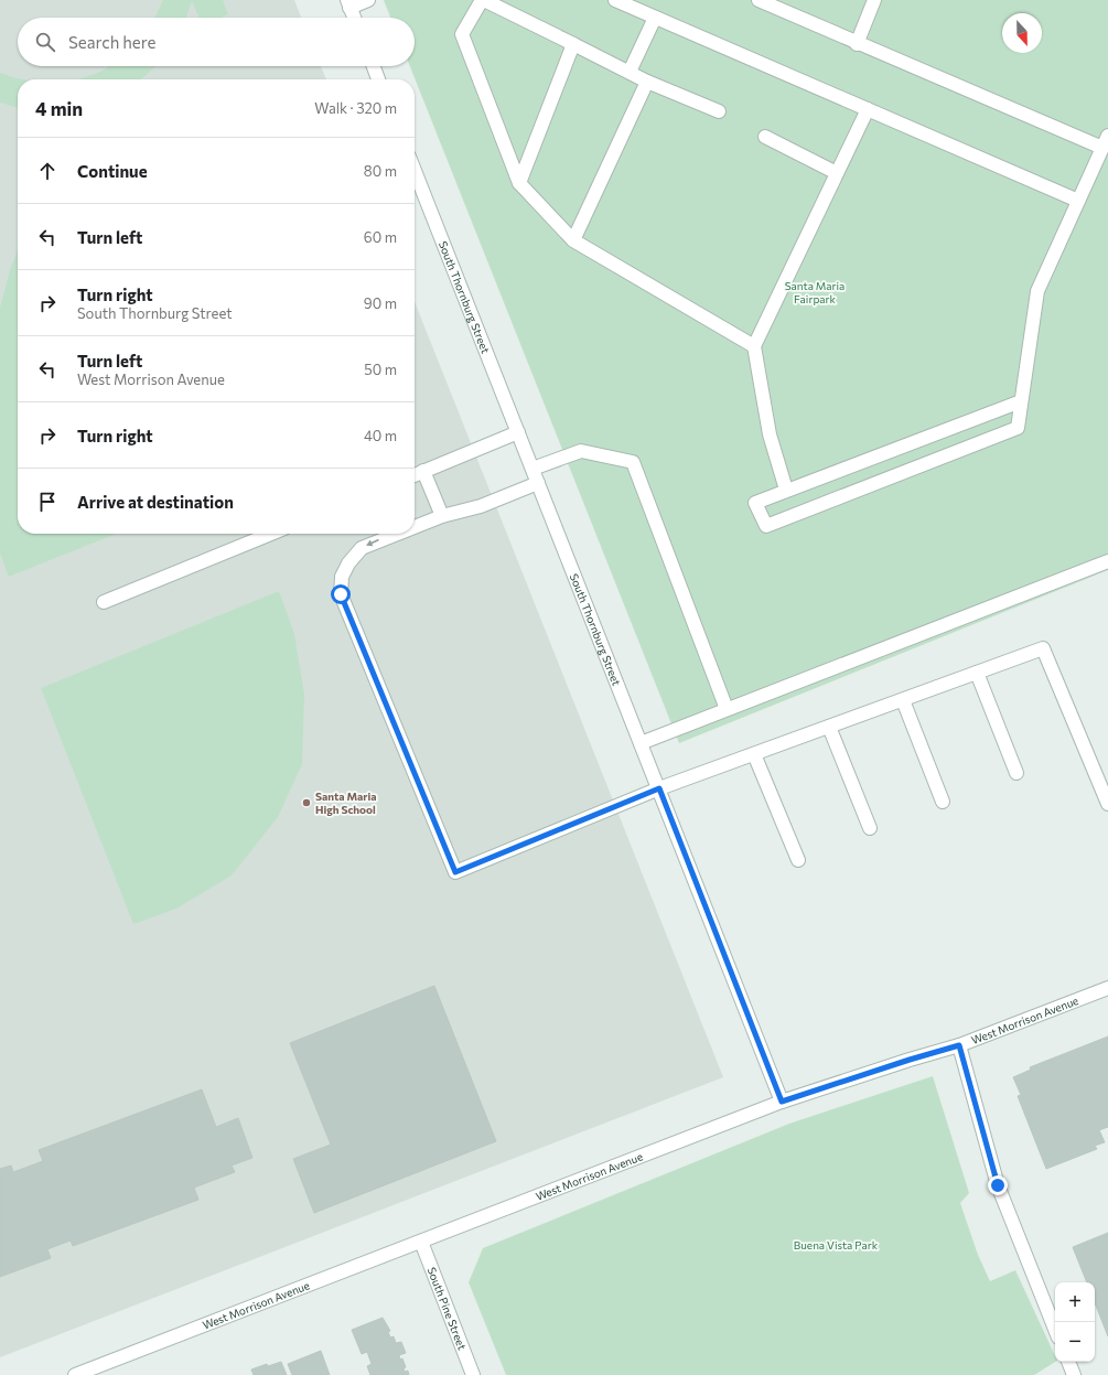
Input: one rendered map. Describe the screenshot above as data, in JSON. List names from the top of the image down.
{
  "streets": {
    "street": ["South Thornburg Street", "West Morrison Avenue", "South Pine Street"]
  },
  "crossings": [
    ["South Thornburg Street", "West Morrison Avenue"],
    ["West Morrison Avenue", "South Pine Street"]
  ],
  "parks": ["Santa Maria Fairpark", "Buena Vista Park"],
  "places": ["Santa Maria High School"],
  "north": "bottom",
  "page": {
    "search": "Search here",
    "heading": ["4 min", "Walk · 320 m"],
    "list": [
      ["Continue", "80 m"],
      ["Turn left", "60 m"],
      ["Turn right", "South Thornburg Street", "90 m"],
      ["Turn left", "West Morrison Avenue", "50 m"],
      ["Turn right", "40 m"],
      "Arrive at destination"
    ],
    "map_buttons": ["+", "−"]
  }
}
